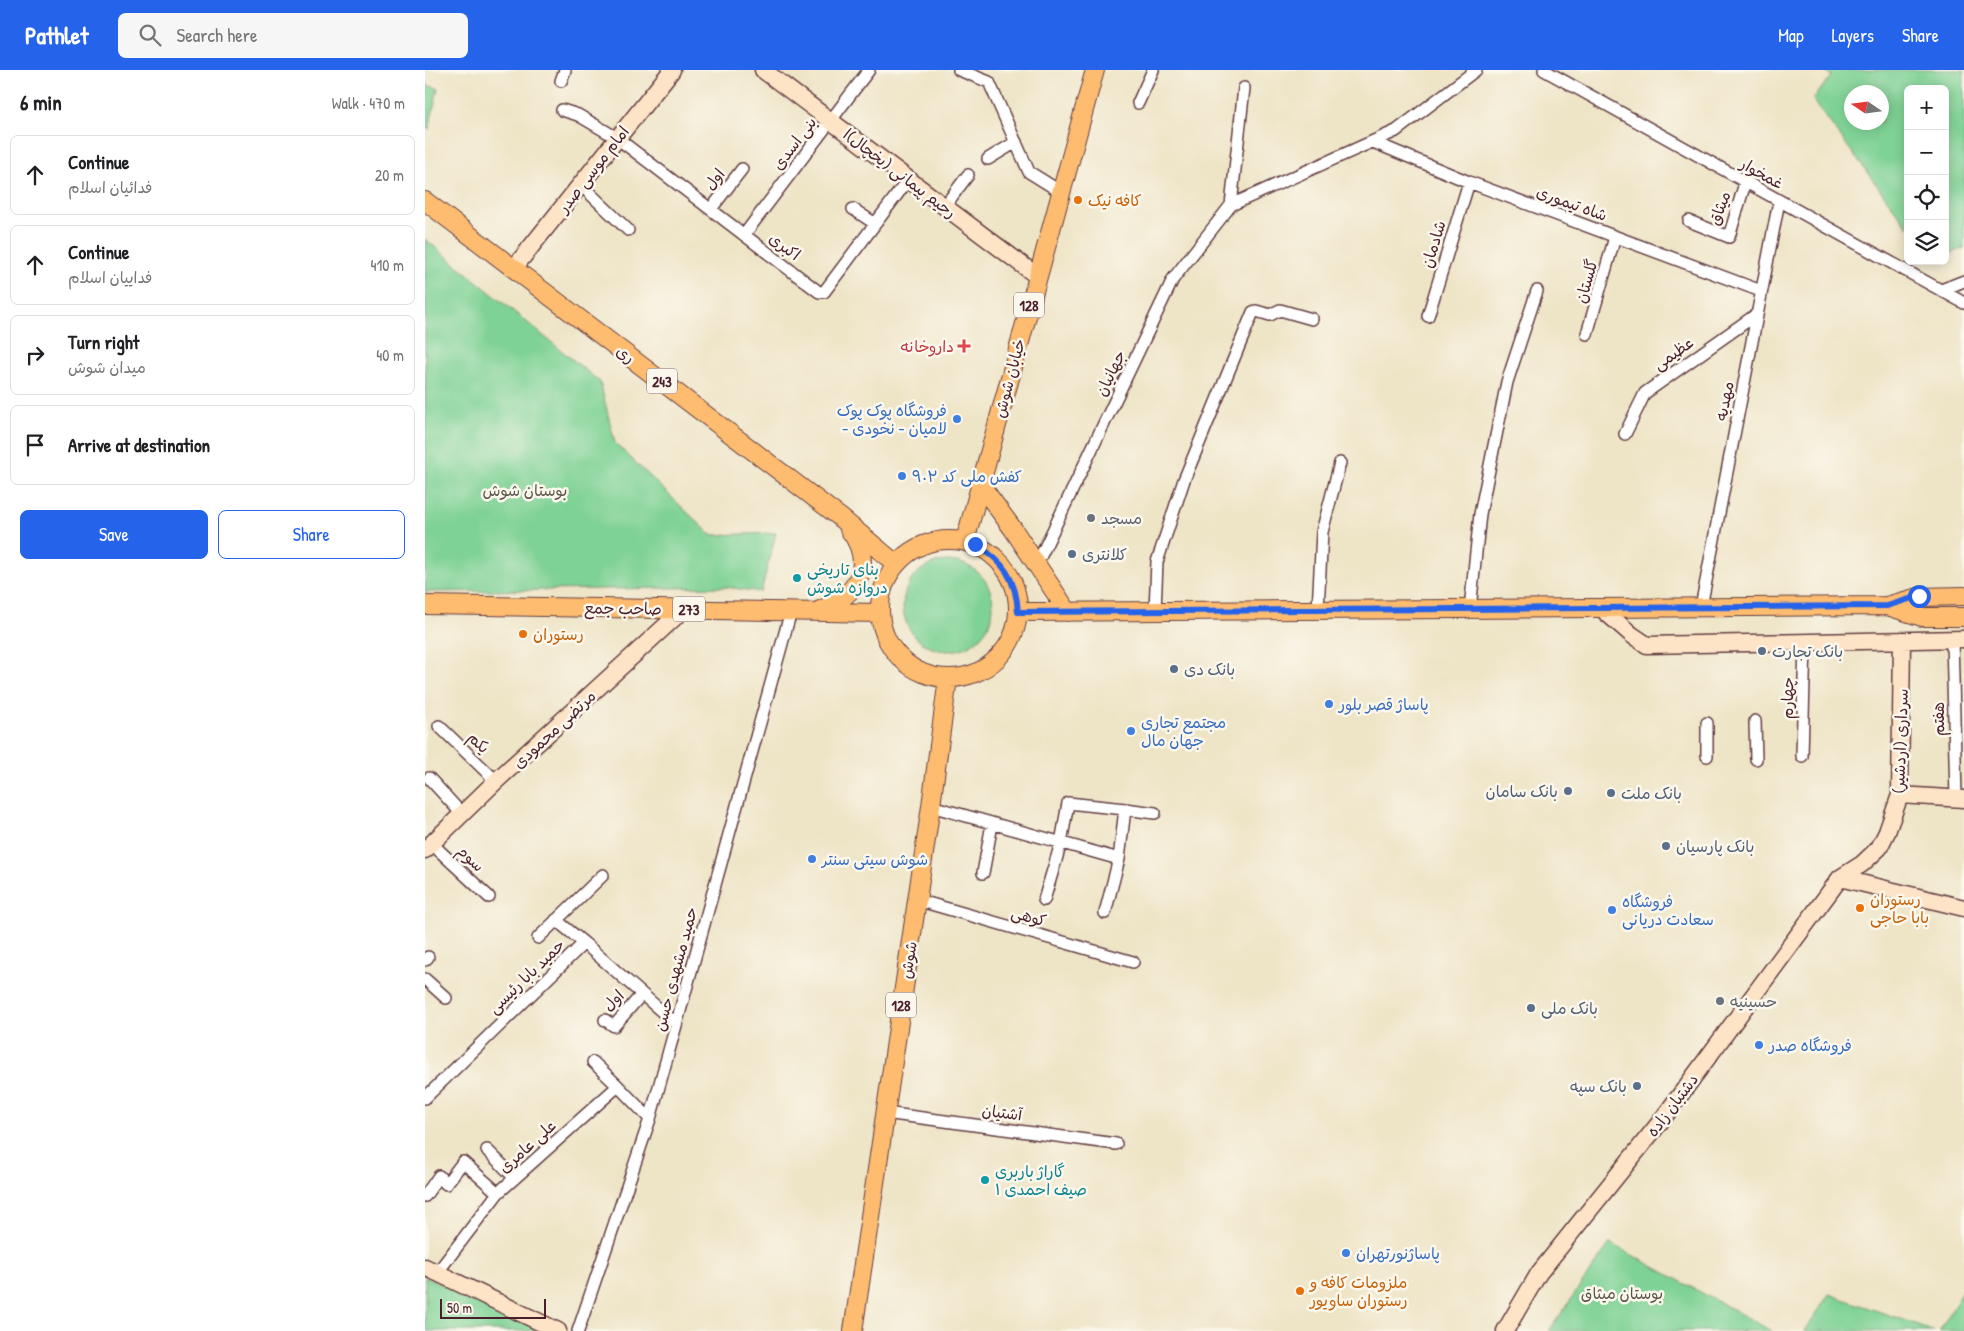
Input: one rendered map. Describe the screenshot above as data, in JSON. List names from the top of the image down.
{
  "streets": {
    "main road": [
      "128",
      "ری",
      "خیابان شوش",
      "243",
      "صاحب جمع",
      "273",
      "شوش"
    ],
    "street": [
      "بنی اسدی",
      "امام موسی صدر",
      "رحیم پیمانی (یخچال)ا",
      "غمخوار",
      "اول",
      "شاه تیموری",
      "میثاق",
      "شادمان",
      "اکبری",
      "گلستان",
      "عظیمی",
      "جهانیان",
      "مهدیه",
      "چهارم",
      "هفتم",
      "مرتضی محمودی",
      "سرداری (اردشیر)",
      "یکم",
      "سوم",
      "کوهی",
      "حمید مشهدی حسن",
      "حمید بابا رئیسی",
      "دشتبان زاده",
      "آشتیان",
      "علی عامری"
    ]
  },
  "crossings": [
    ["بنی اسدی", "رحیم پیمانی (یخچال)ا"],
    ["بنی اسدی", "اکبری"],
    ["امام موسی صدر", "اکبری"],
    ["امام موسی صدر", "ری"],
    ["رحیم پیمانی (یخچال)ا", "اکبری"],
    ["رحیم پیمانی (یخچال)ا", "خیابان شوش"],
    ["غمخوار", "میثاق"],
    ["غمخوار", "مهدیه"],
    ["اول", "اکبری"],
    ["اول", "حمید بابا رئیسی"],
    ["شاه تیموری", "شادمان"],
    ["شاه تیموری", "گلستان"],
    ["شاه تیموری", "جهانیان"],
    ["شاه تیموری", "مهدیه"],
    ["عظیمی", "مهدیه"],
    ["ری", "خیابان شوش"],
    ["ری", "صاحب جمع"],
    ["ری", "شوش"],
    ["خیابان شوش", "صاحب جمع"],
    ["خیابان شوش", "شوش"],
    ["صاحب جمع", "مرتضی محمودی"],
    ["صاحب جمع", "شوش"],
    ["صاحب جمع", "حمید مشهدی حسن"],
    ["مرتضی محمودی", "یکم"],
    ["مرتضی محمودی", "سوم"],
    ["سرداری (اردشیر)", "دشتبان زاده"],
    ["کوهی", "شوش"],
    ["شوش", "آشتیان"],
    ["حمید مشهدی حسن", "حمید بابا رئیسی"]
  ],
  "parks": ["بوستان شوش", "بوستان میثاق"],
  "places": {
    "other": [
      "کافه نیک",
      "فروشگاه پوک پوک - لاميان - نخودی",
      "کفش ملی کد ۹۰۲",
      "مسجد",
      "کلانتری",
      "بنای تاریخی دروازه شوش",
      "رستوران",
      "بانک تجارت",
      "بانک دی",
      "پاساژ قصر بلور",
      "مجتمع تجاری جهان مال",
      "بانک سامان",
      "بانک ملت",
      "بانک پارسیان",
      "شوش سیتی سنتر",
      "رستوران بابا حاجی",
      "فروشگاه سعادت دریانی",
      "حسینیه",
      "بانک ملی",
      "فروشگاه صدر",
      "بانک سپه",
      "گاراژ باربری صیف احمدی ۱",
      "پاساژنورتهران",
      "ملزومات کافه و رستوران ساویور"
    ],
    "health": ["داروخانه"]
  },
  "scale_bar": "50 m",
  "north": "left",
  "page": {
    "header": "Pathlet",
    "search": "Search here",
    "nav": ["Map", "Layers", "Share"],
    "heading": ["6 min", "Walk · 470 m"],
    "map_buttons": ["+", "−"],
    "list": [
      ["Continue", "فدائیان اسلام", "20 m"],
      ["Continue", "فداییان اسلام", "410 m"],
      ["Turn right", "میدان شوش", "40 m"],
      "Arrive at destination"
    ],
    "buttons": ["Save", "Share"],
    "scale": "50 m"
  }
}
